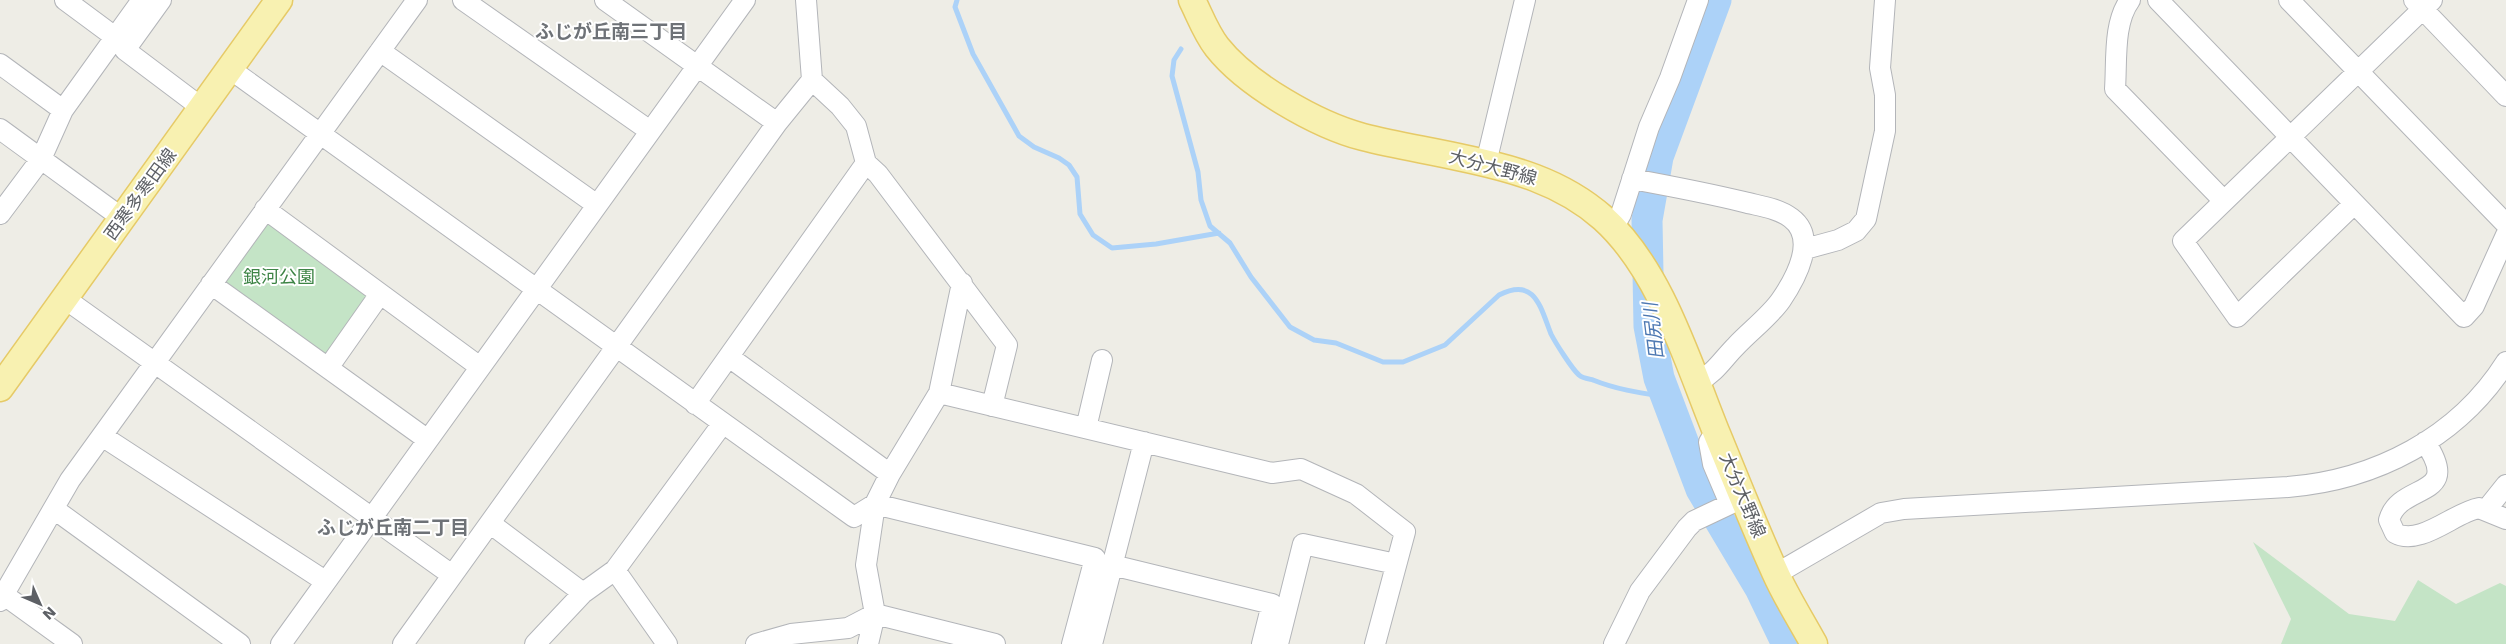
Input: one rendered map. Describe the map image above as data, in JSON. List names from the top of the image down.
{
  "streets": {
    "main road": ["大分大野線", "西寒多寒田線"]
  },
  "districts": ["ふじが丘南三丁目", "ふじが丘南二丁目"],
  "water": ["田尻川"],
  "parks": ["銀河公園"],
  "north": "bottom right"
}
